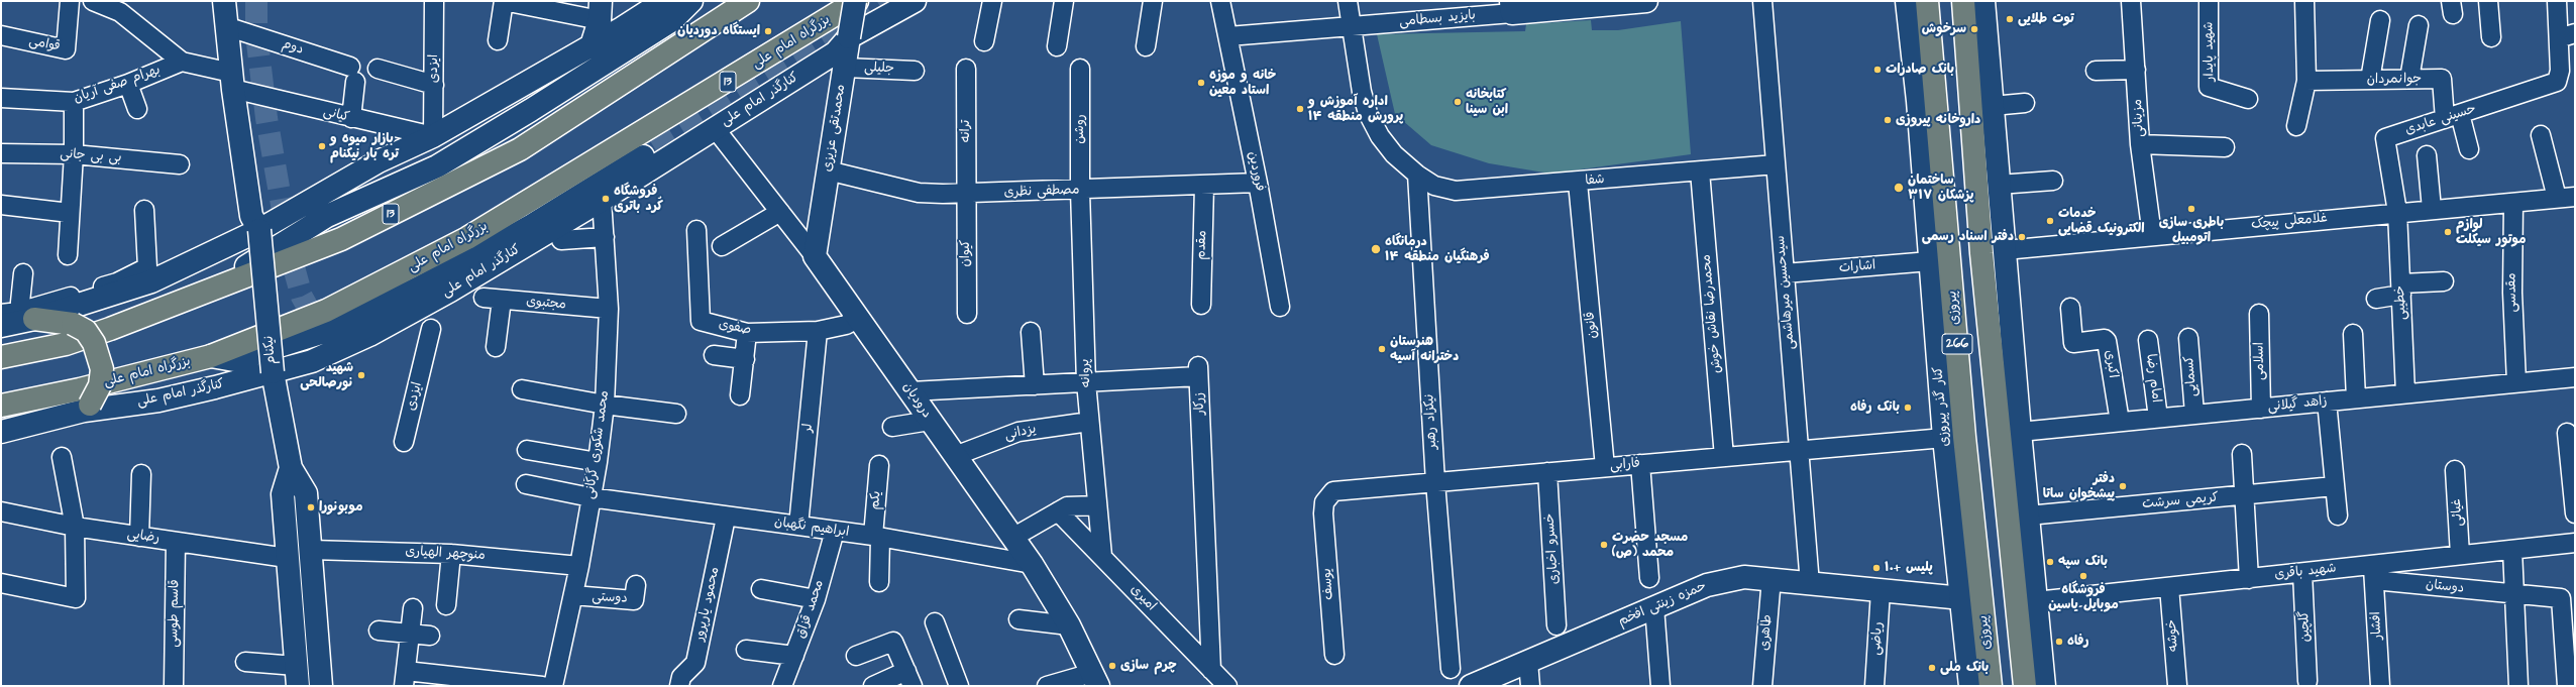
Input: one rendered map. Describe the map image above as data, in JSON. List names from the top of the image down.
{
  "streets": {
    "main road": [
      "بایزید بسطامی",
      "بزرگراه امام علی",
      "13",
      "کنارگذر امام علی",
      "محمدتقی عزیزی",
      "پیروزی",
      "266",
      "نیکنام",
      "درودیان",
      "کنار گذر پیروزی",
      "حمزه زینتی افخم"
    ],
    "street": [
      "قوامی",
      "دوم",
      "شهید پایدار",
      "ایزدی",
      "جلیلی",
      "جوانمردان",
      "بهرام صفی آریان",
      "کیانی",
      "مزینانی",
      "حسینی عابدی",
      "روشن",
      "ترانه",
      "بی بی جانی",
      "فروردین",
      "شفا",
      "مصطفی نظری",
      "غلامعلی پیچک",
      "مقدم",
      "کیوان",
      "اشارات",
      "سیدحسین میرهاشمی",
      "مقدسی",
      "خطیبی",
      "مجتبوی",
      "محمدرضا نقاش خوش",
      "قانون",
      "صفوی",
      "اسلامی",
      "اکبری",
      "پروانه",
      "کسمایی",
      "امام رضا",
      "زرکار",
      "زاهد گیلانی",
      "نیکزاد رهبر",
      "لر",
      "یزدانی",
      "محمد شکوری گرکانی",
      "فارابی",
      "یکم",
      "کریمی سرشت",
      "غیائی",
      "ابراهیم نگهبان",
      "رضایی",
      "خسرو اخباری",
      "منوچهر الهیاری",
      "شهید باقری",
      "یوسف",
      "دوستان",
      "دوستی",
      "امیری",
      "محمود یارپرور",
      "محمد قزاق",
      "قاسم طوسی",
      "افشار",
      "گلچین",
      "طاهری",
      "خوشه",
      "ریاضی"
    ]
  },
  "crossings": [
    ["بایزید بسطامی", "فروردین"],
    ["بایزید بسطامی", "شفا"],
    ["بزرگراه امام علی", "محمدتقی عزیزی"],
    ["دوم", "کیانی"],
    ["دوم", "نیکنام"],
    ["ایزدی", "کیانی"],
    ["جلیلی", "محمدتقی عزیزی"],
    ["جوانمردان", "حسینی عابدی"],
    ["کنارگذر امام علی", "محمدتقی عزیزی"],
    ["کنارگذر امام علی", "نیکنام"],
    ["کنارگذر امام علی", "درودیان"],
    ["کنارگذر امام علی", "محمد شکوری گرکانی"],
    ["کیانی", "نیکنام"],
    ["مزینانی", "غلامعلی پیچک"],
    ["حسینی عابدی", "غلامعلی پیچک"],
    ["حسینی عابدی", "خطیبی"],
    ["محمدتقی عزیزی", "مصطفی نظری"],
    ["محمدتقی عزیزی", "درودیان"],
    ["روشن", "مصطفی نظری"],
    ["روشن", "پروانه"],
    ["ترانه", "مصطفی نظری"],
    ["ترانه", "کیوان"],
    ["فروردین", "مصطفی نظری"],
    ["شفا", "سیدحسین میرهاشمی"],
    ["شفا", "محمدرضا نقاش خوش"],
    ["شفا", "قانون"],
    ["شفا", "نیکزاد رهبر"],
    ["مصطفی نظری", "مقدم"],
    ["مصطفی نظری", "کیوان"],
    ["مصطفی نظری", "پروانه"],
    ["غلامعلی پیچک", "مقدسی"],
    ["غلامعلی پیچک", "خطیبی"],
    ["اشارات", "سیدحسین میرهاشمی"],
    ["اشارات", "کنار گذر پیروزی"],
    ["سیدحسین میرهاشمی", "فارابی"],
    ["سیدحسین میرهاشمی", "حمزه زینتی افخم"],
    ["مقدسی", "زاهد گیلانی"],
    ["خطیبی", "زاهد گیلانی"],
    ["مجتبوی", "محمد شکوری گرکانی"],
    ["محمدرضا نقاش خوش", "فارابی"],
    ["قانون", "فارابی"],
    ["صفوی", "درودیان"],
    ["صفوی", "لر"],
    ["266", "زاهد گیلانی"],
    ["266", "کریمی سرشت"],
    ["266", "شهید باقری"],
    ["نیکنام", "رضایی"],
    ["نیکنام", "منوچهر الهیاری"],
    ["اسلامی", "زاهد گیلانی"],
    ["اکبری", "زاهد گیلانی"],
    ["پروانه", "زرکار"],
    ["پروانه", "یزدانی"],
    ["پروانه", "امیری"],
    ["کسمایی", "زاهد گیلانی"],
    ["امام رضا", "زاهد گیلانی"],
    ["درودیان", "زرکار"],
    ["درودیان", "یزدانی"],
    ["درودیان", "ابراهیم نگهبان"],
    ["زرکار", "امیری"],
    ["کنار گذر پیروزی", "فارابی"],
    ["کنار گذر پیروزی", "حمزه زینتی افخم"],
    ["نیکزاد رهبر", "فارابی"],
    ["لر", "ابراهیم نگهبان"],
    ["محمد شکوری گرکانی", "ابراهیم نگهبان"],
    ["محمد شکوری گرکانی", "منوچهر الهیاری"],
    ["محمد شکوری گرکانی", "دوستی"],
    ["فارابی", "خسرو اخباری"],
    ["فارابی", "یوسف"],
    ["یکم", "ابراهیم نگهبان"],
    ["غیائی", "شهید باقری"],
    ["ابراهیم نگهبان", "محمود یارپرور"],
    ["ابراهیم نگهبان", "محمد قزاق"],
    ["رضایی", "قاسم طوسی"],
    ["شهید باقری", "دوستان"],
    ["شهید باقری", "افشار"],
    ["شهید باقری", "گلچین"],
    ["شهید باقری", "خوشه"],
    ["دوستان", "افشار"],
    ["حمزه زینتی افخم", "طاهری"],
    ["حمزه زینتی افخم", "ریاضی"]
  ],
  "places": [
    "توت طلایی",
    "سرخوش",
    "ایستگاه دوردیان",
    "بانک صادرات",
    "خانه و موزه استاد معین",
    "کتابخانه ابن سینا",
    "اداره آموزش و پرورش منطقه ۱۴",
    "داروخانه پیروزی",
    "بازار میوه و تره بار نیکنام",
    "ساختمان پزشکان ۳۱۷",
    "فروشگاه کُرد باتری",
    "باطری سازی اتومبیل",
    "خدمات الکترونیک قضایی",
    "لوازم موتور سیکلت",
    "دفتر اسناد رسمی",
    "درمانگاه فرهنگیان منطقه ۱۴",
    "هنرستان دخترانه آسیه",
    "شهید نورصالحی",
    "بانک رفاه",
    "دفتر پیشخوان ساتا",
    "موبونورا",
    "مسجد حضرت محمد (ص)",
    "بانک سپه",
    "پلیس +۱۰",
    "فروشگاه موبایل یاسین",
    "رفاه",
    "چرم سازی",
    "بانک ملی"
  ]
}
